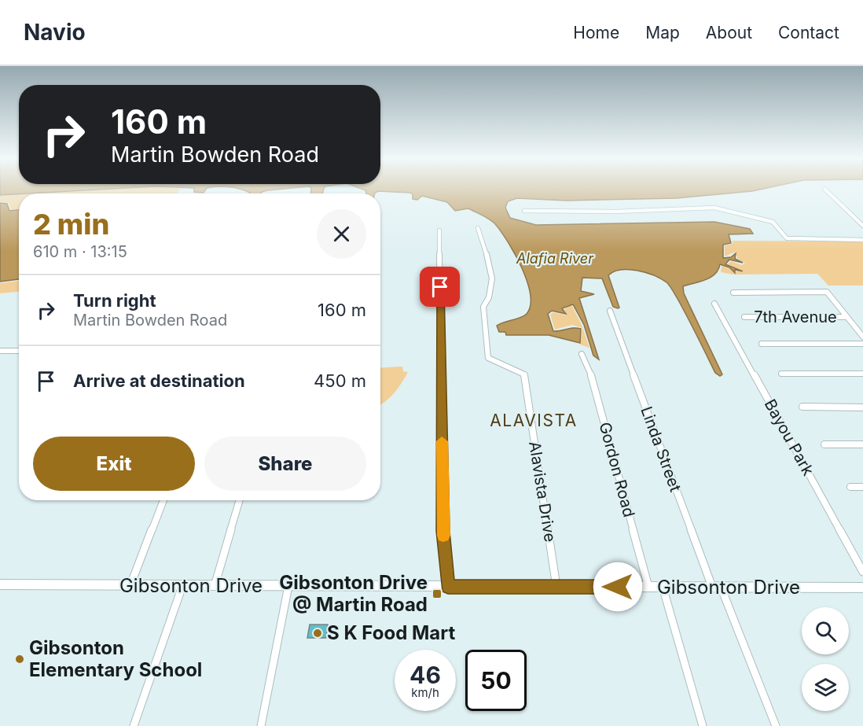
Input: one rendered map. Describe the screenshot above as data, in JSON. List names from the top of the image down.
{
  "streets": {
    "main road": ["Gibsonton Drive"],
    "street": [
      "7th Avenue",
      "Bayou Park",
      "Linda Street",
      "Gordon Road",
      "Alavista Drive"
    ]
  },
  "crossings": [
    ["Linda Street", "Gibsonton Drive"],
    ["Gordon Road", "Gibsonton Drive"],
    ["Alavista Drive", "Gibsonton Drive"]
  ],
  "districts": ["ALAVISTA"],
  "water": ["Alafia River"],
  "places": {
    "transit": ["Gibsonton Drive @ Martin Road"],
    "other": ["S K Food Mart", "Gibsonton Elementary School"]
  },
  "page": {
    "header": "Navio",
    "nav": [
      "Home",
      "Map",
      "About",
      "Contact"
    ],
    "turn": ["160 m", "Martin Bowden Road"],
    "heading": ["2 min", "610 m · 13:15"],
    "list": [
      {
        "name": "Turn right",
        "note": "Martin Bowden Road",
        "value": "160 m"
      },
      {
        "name": "Arrive at destination",
        "value": "450 m"
      }
    ],
    "buttons": ["Exit", "Share"],
    "speed": "46 km/h",
    "limit": "50"
  }
}
